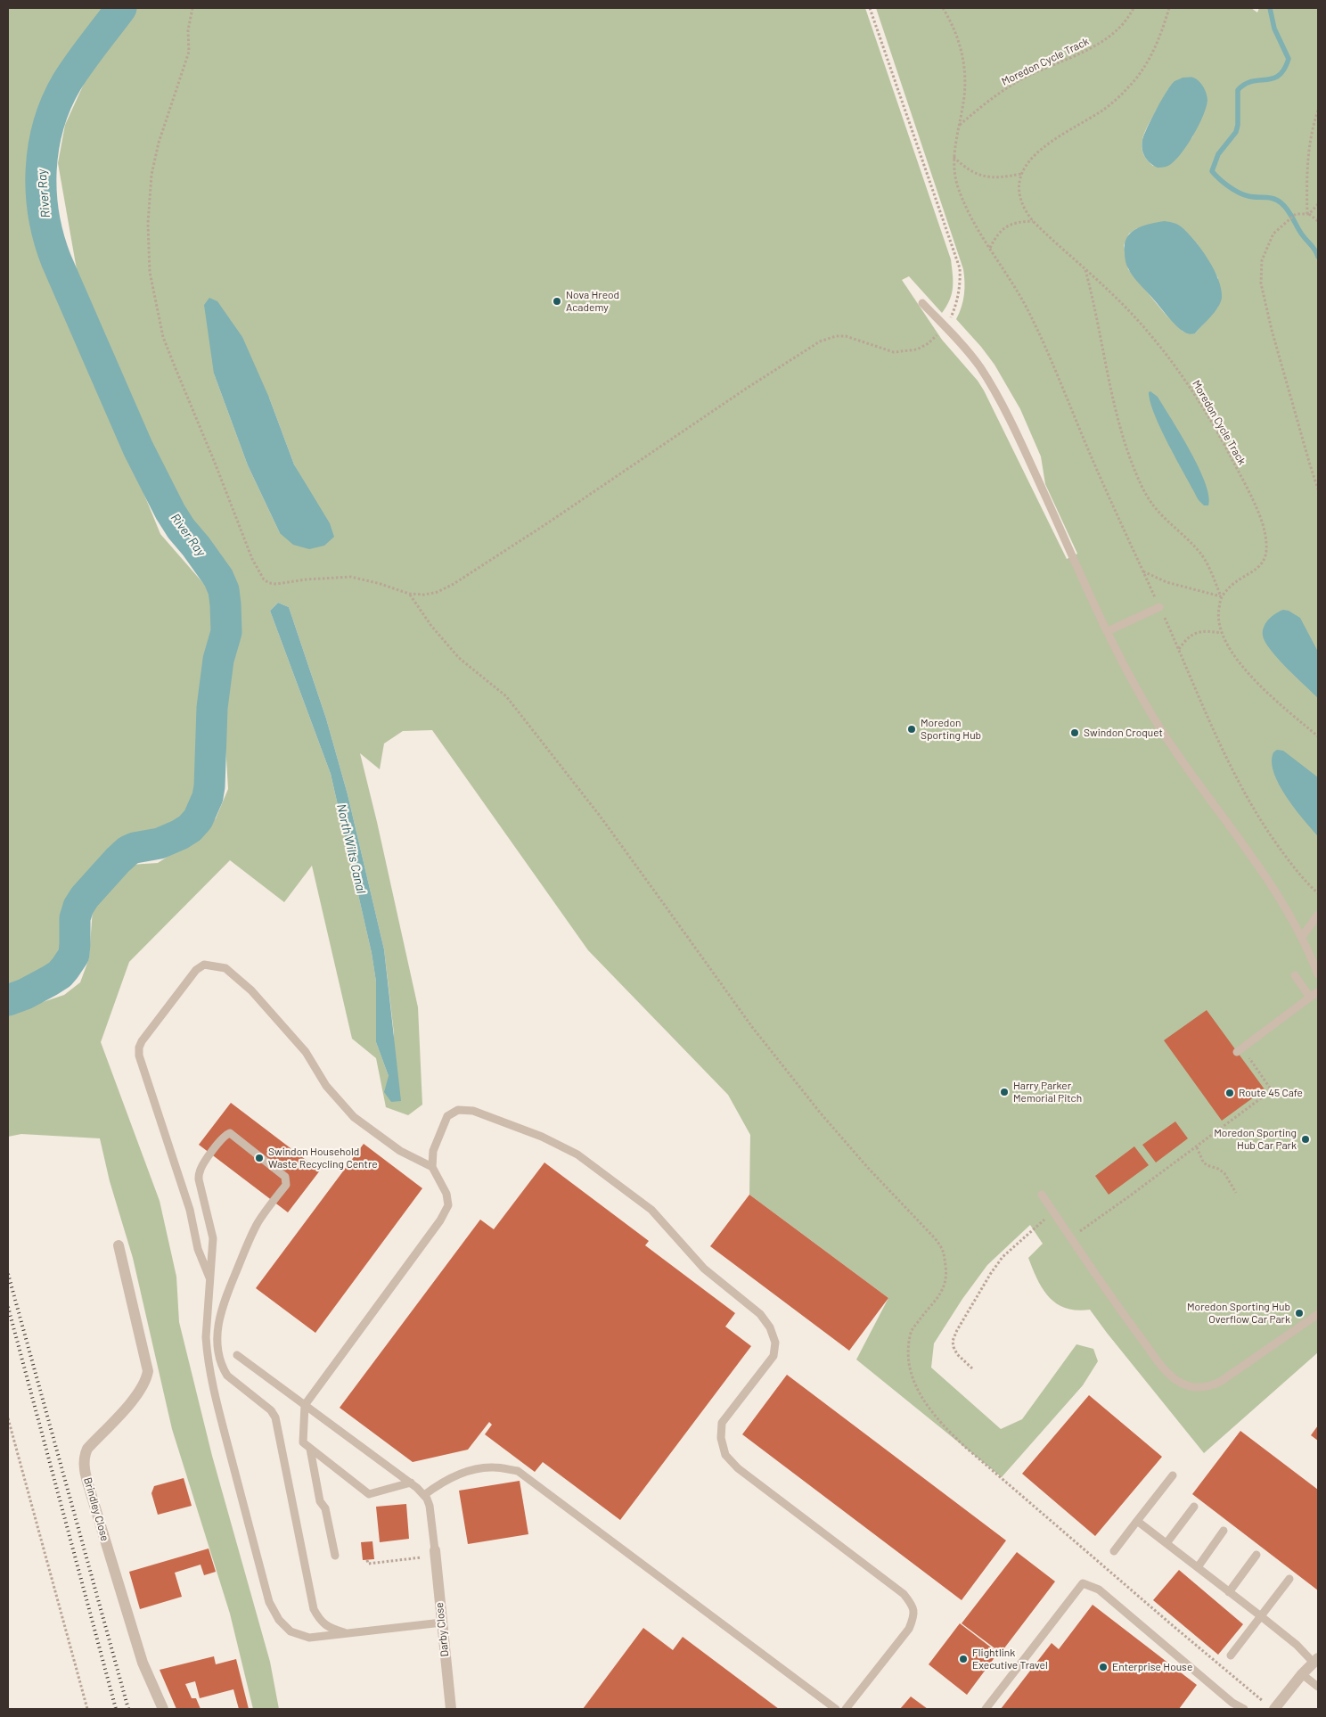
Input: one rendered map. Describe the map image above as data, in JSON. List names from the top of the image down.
{
  "streets": {
    "street": ["Brindley Close", "Darby Close"],
    "path": ["Moredon Cycle Track"]
  },
  "water": ["River Ray", "North Wilts Canal"],
  "places": [
    "Nova Hreod Academy",
    "Moredon Sporting Hub",
    "Swindon Croquet",
    "Harry Parker Memorial Pitch",
    "Route 45 Cafe",
    "Moredon Sporting Hub Car Park",
    "Swindon Household Waste Recycling Centre",
    "Moredon Sporting Hub Overflow Car Park",
    "Flightlink Executive Travel",
    "Enterprise House"
  ]
}
